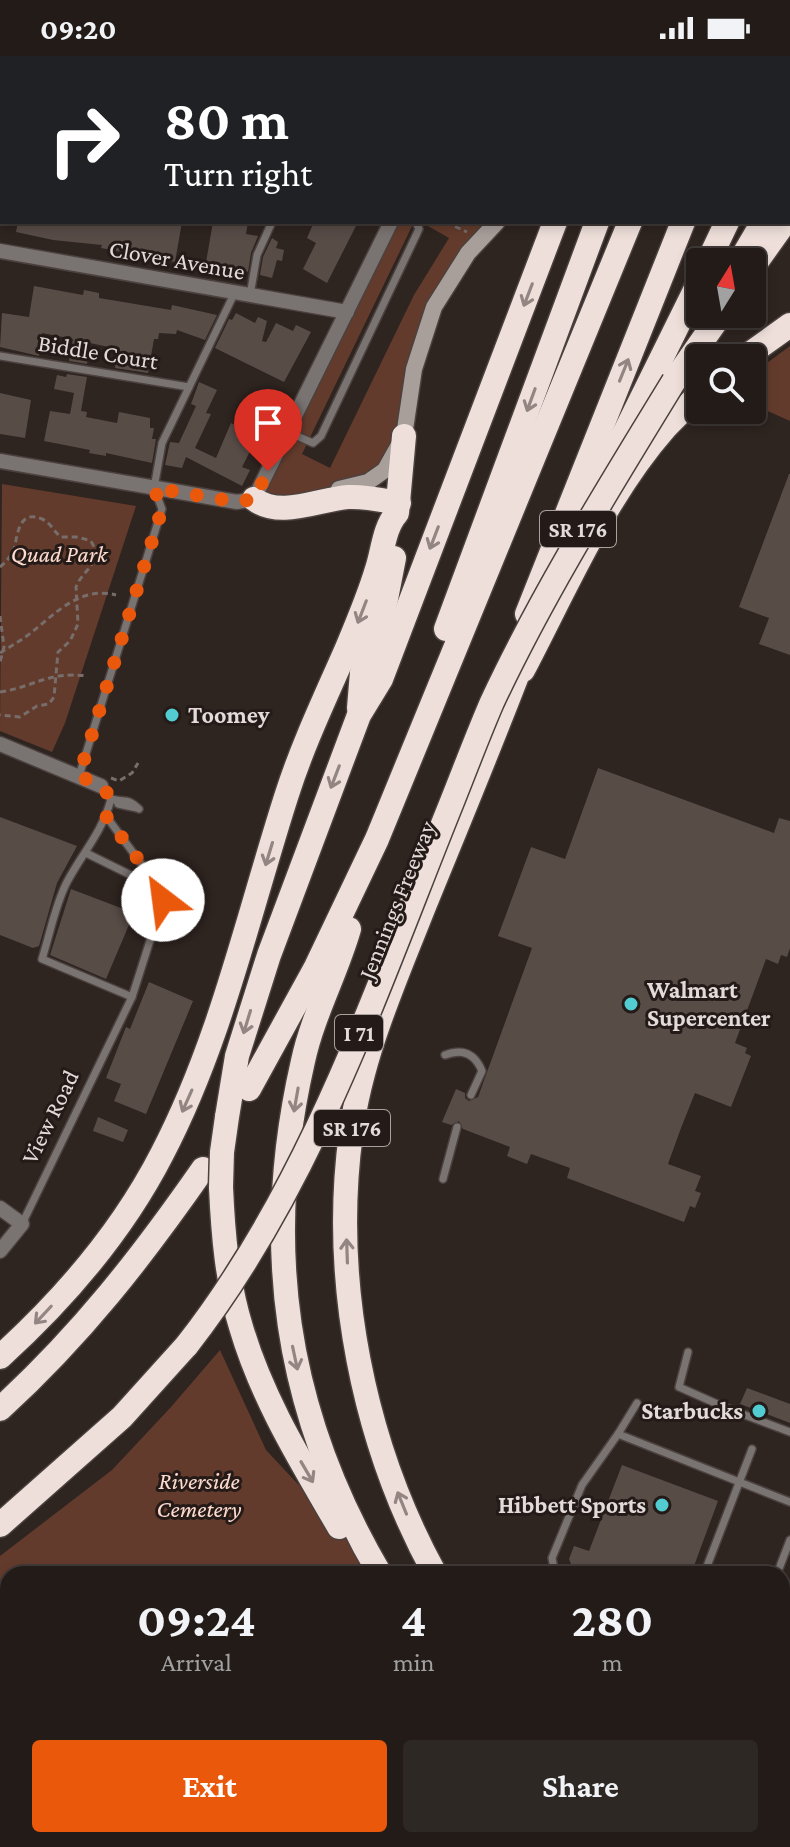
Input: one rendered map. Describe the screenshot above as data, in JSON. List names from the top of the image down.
{
  "streets": {
    "highway": ["SR 176", "Jennings Freeway", "I 71"],
    "street": ["Clover Avenue", "View Road"],
    "lane": ["Biddle Court"]
  },
  "crossings": [
    ["Jennings Freeway", "I 71"]
  ],
  "parks": ["Quad Park", "Riverside Cemetery"],
  "places": [
    "Toomey",
    "Walmart Supercenter",
    "Starbucks",
    "Hibbett Sports"
  ],
  "north": "top",
  "page": {
    "status": "09:20",
    "turn": ["80 m", "Turn right"],
    "eta": [
      "09:24",
      "Arrival",
      "4",
      "min",
      "280",
      "m"
    ],
    "buttons": ["Exit", "Share"]
  }
}
